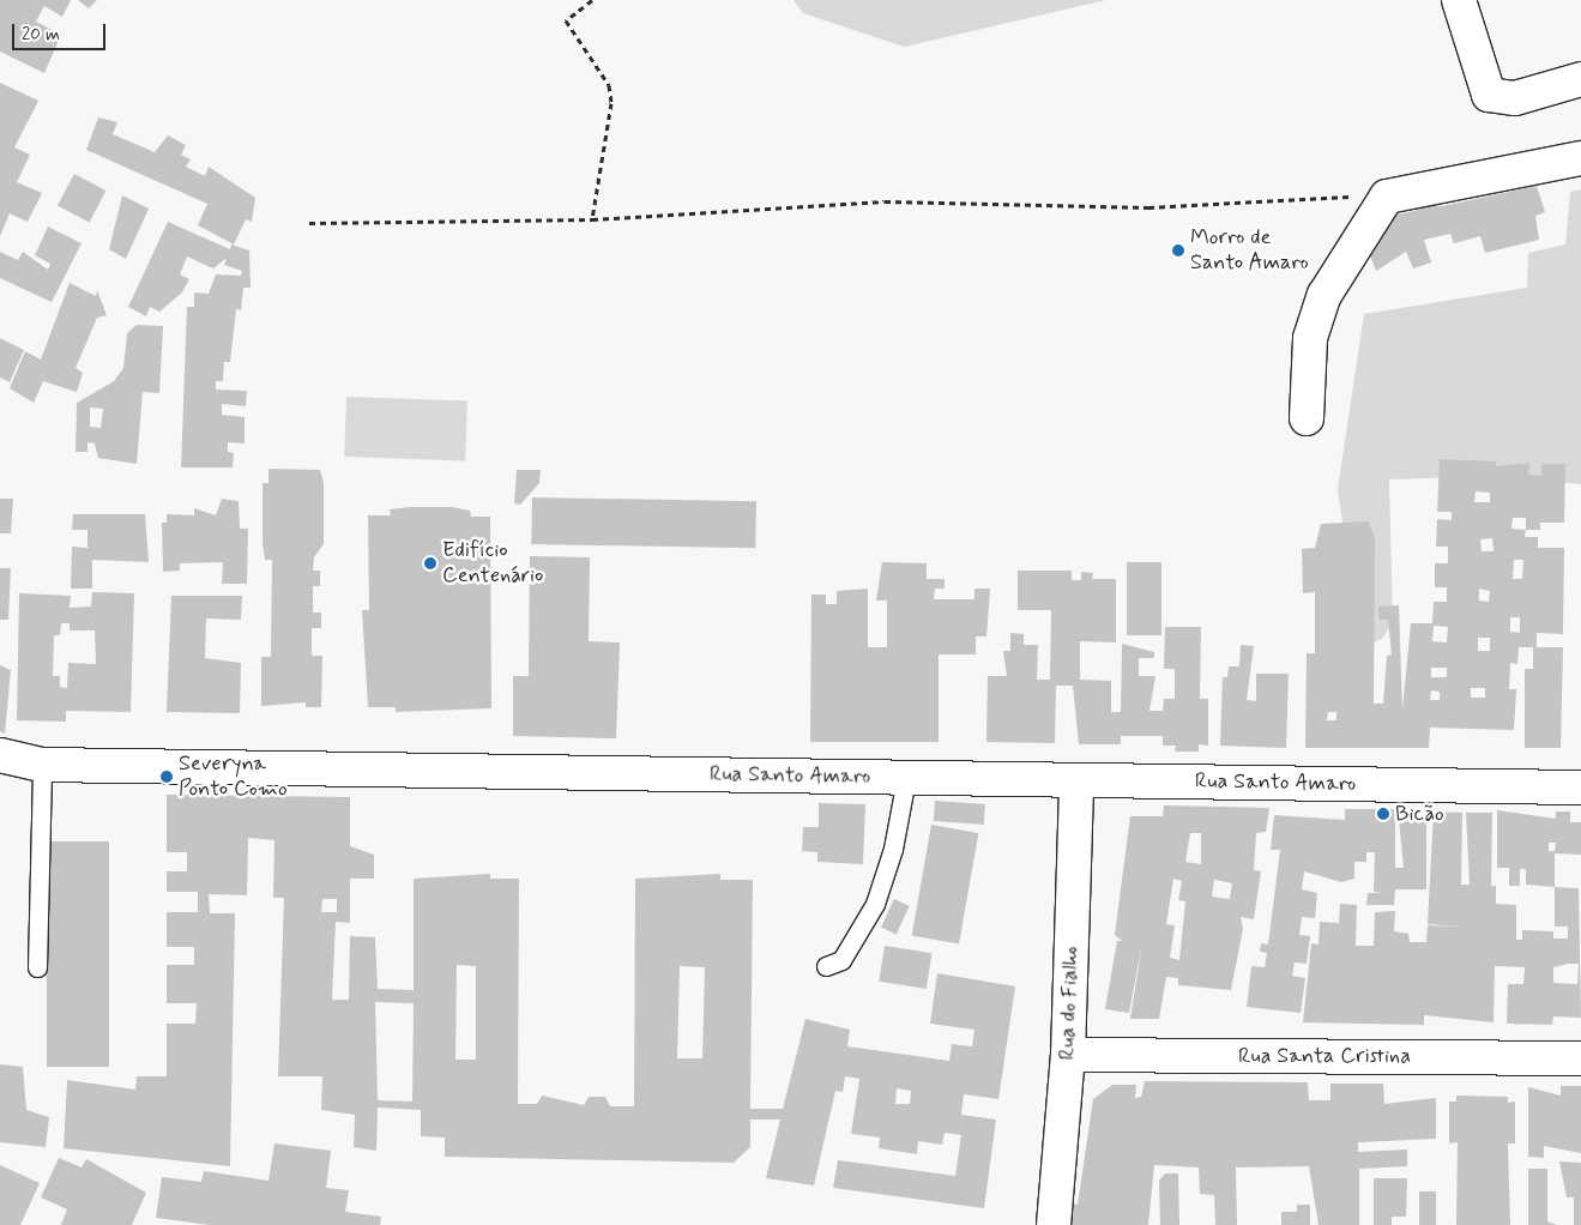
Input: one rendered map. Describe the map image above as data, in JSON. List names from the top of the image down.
{
  "streets": {
    "street": ["Rua Santo Amaro", "Rua do Fialho", "Rua Santa Cristina"]
  },
  "crossings": [
    ["Rua Santo Amaro", "Rua do Fialho"],
    ["Rua do Fialho", "Rua Santa Cristina"]
  ],
  "places": [
    "Morro de Santo Amaro",
    "Edifício Centenário",
    "Severyna Ponto Como",
    "Bicão"
  ],
  "scale_bar": "20 m"
}
